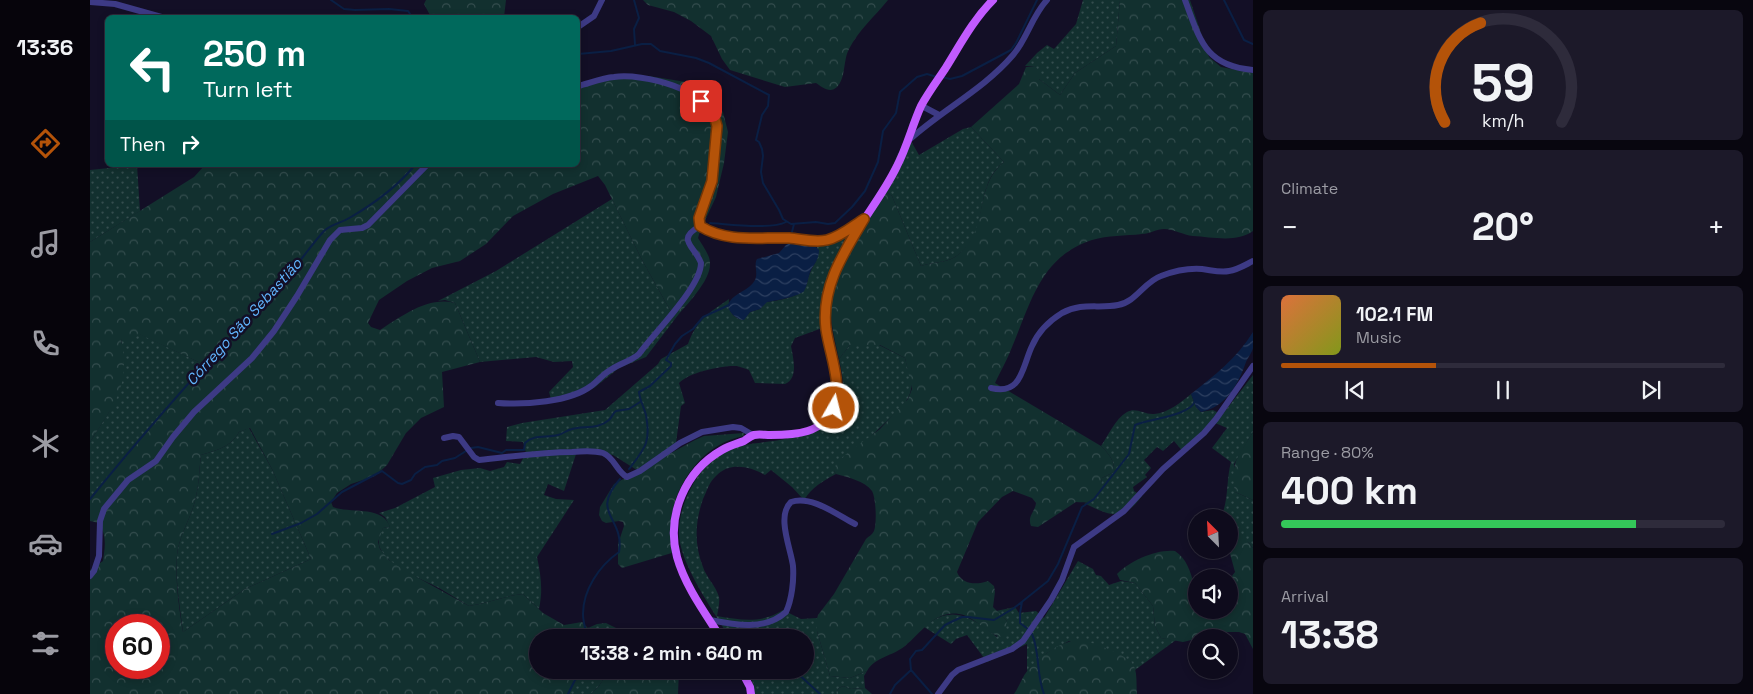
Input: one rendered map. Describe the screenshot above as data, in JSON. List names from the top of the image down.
{
  "water": ["Córrego São Sebastião"],
  "north": "top left",
  "page": {
    "tabs": "13:36",
    "turn": ["250 m", "Turn left"],
    "then": "Then",
    "tile": [
      "Climate",
      ["Range · 80%", "400 km"],
      ["Arrival", "13:38"]
    ],
    "heat": ["−", "20°", "+"],
    "song": ["102.1 FM", "Music"],
    "limit": "60",
    "trip": "13:38 · 2 min · 640 m",
    "gauge": ["59", "km/h"]
  }
}
